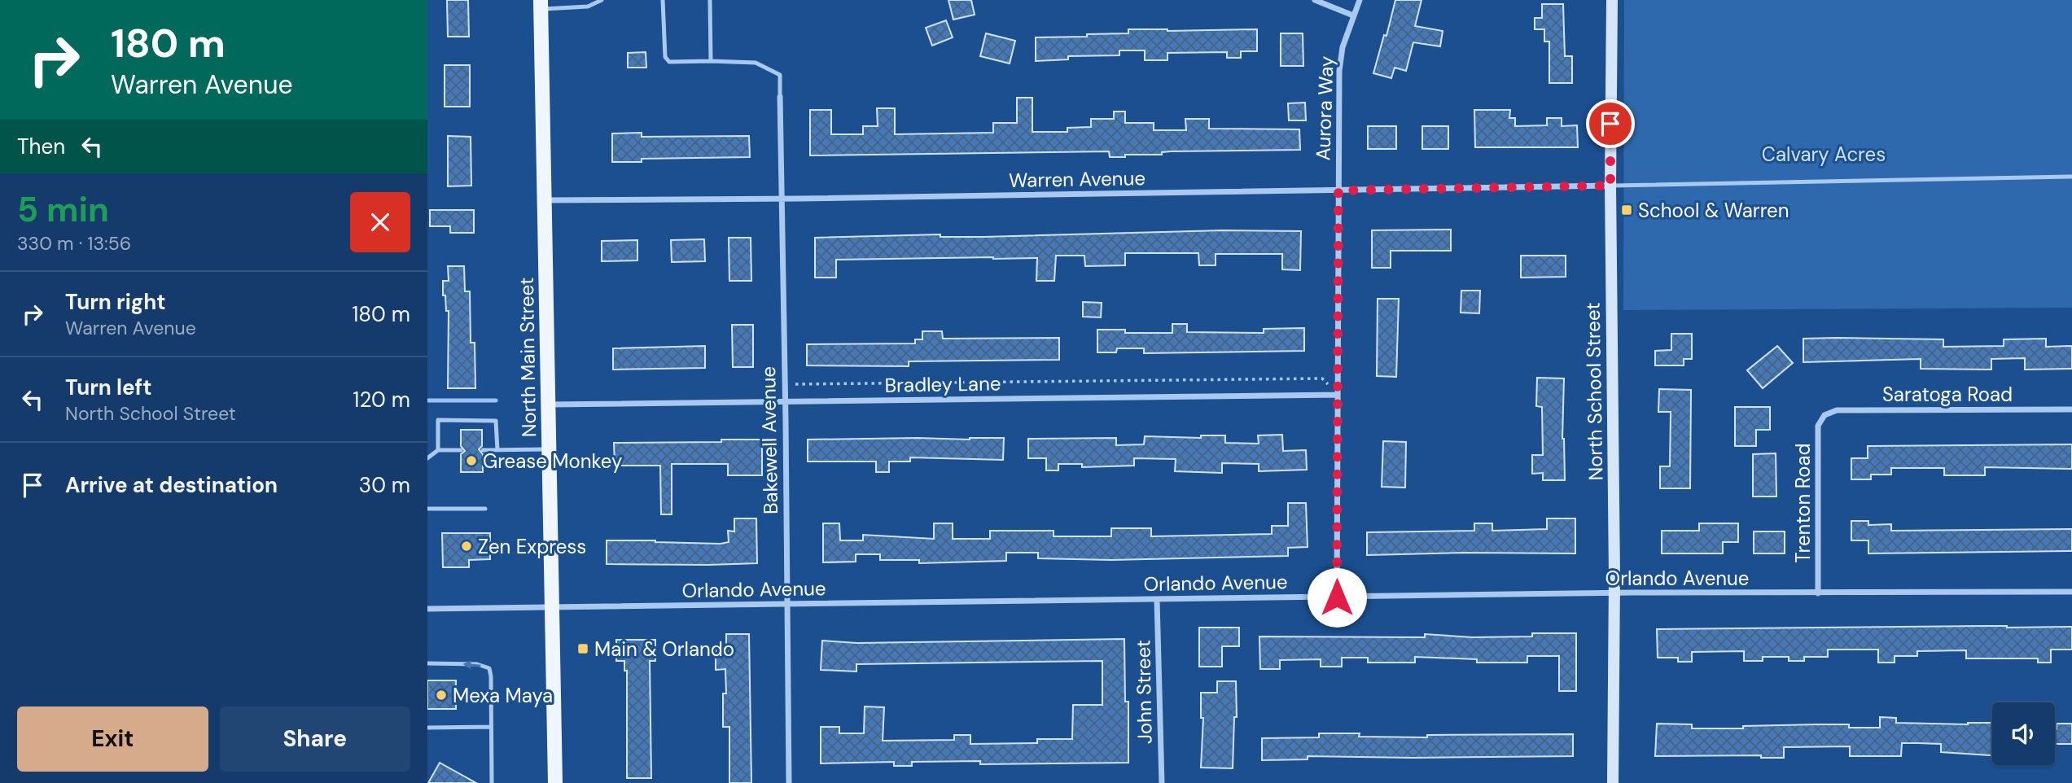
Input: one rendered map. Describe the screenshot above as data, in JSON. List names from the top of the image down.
{
  "streets": {
    "main road": ["North Main Street"],
    "street": [
      "Aurora Way",
      "Warren Avenue",
      "Bradley Lane",
      "North School Street",
      "Saratoga Road",
      "Bakewell Avenue",
      "Trenton Road",
      "Orlando Avenue",
      "John Street"
    ]
  },
  "crossings": [
    ["Aurora Way", "Warren Avenue"],
    ["Aurora Way", "Bradley Lane"],
    ["Aurora Way", "Orlando Avenue"],
    ["Warren Avenue", "North Main Street"],
    ["Warren Avenue", "North School Street"],
    ["Warren Avenue", "Bakewell Avenue"],
    ["North Main Street", "Bradley Lane"],
    ["North Main Street", "Orlando Avenue"],
    ["Bradley Lane", "Bakewell Avenue"],
    ["North School Street", "Orlando Avenue"],
    ["Saratoga Road", "Trenton Road"],
    ["Bakewell Avenue", "Orlando Avenue"],
    ["Trenton Road", "Orlando Avenue"],
    ["Orlando Avenue", "John Street"]
  ],
  "parks": ["Calvary Acres"],
  "places": {
    "transit": ["School & Warren", "Main & Orlando"],
    "other": ["Grease Monkey", "Zen Express", "Mexa Maya"]
  },
  "page": {
    "turn": ["180 m", "Warren Avenue"],
    "then": "Then",
    "heading": ["5 min", "330 m · 13:56"],
    "list": [
      {
        "name": "Turn right",
        "note": "Warren Avenue",
        "value": "180 m"
      },
      {
        "name": "Turn left",
        "note": "North School Street",
        "value": "120 m"
      },
      {
        "name": "Arrive at destination",
        "value": "30 m"
      }
    ],
    "buttons": ["Exit", "Share"]
  }
}
